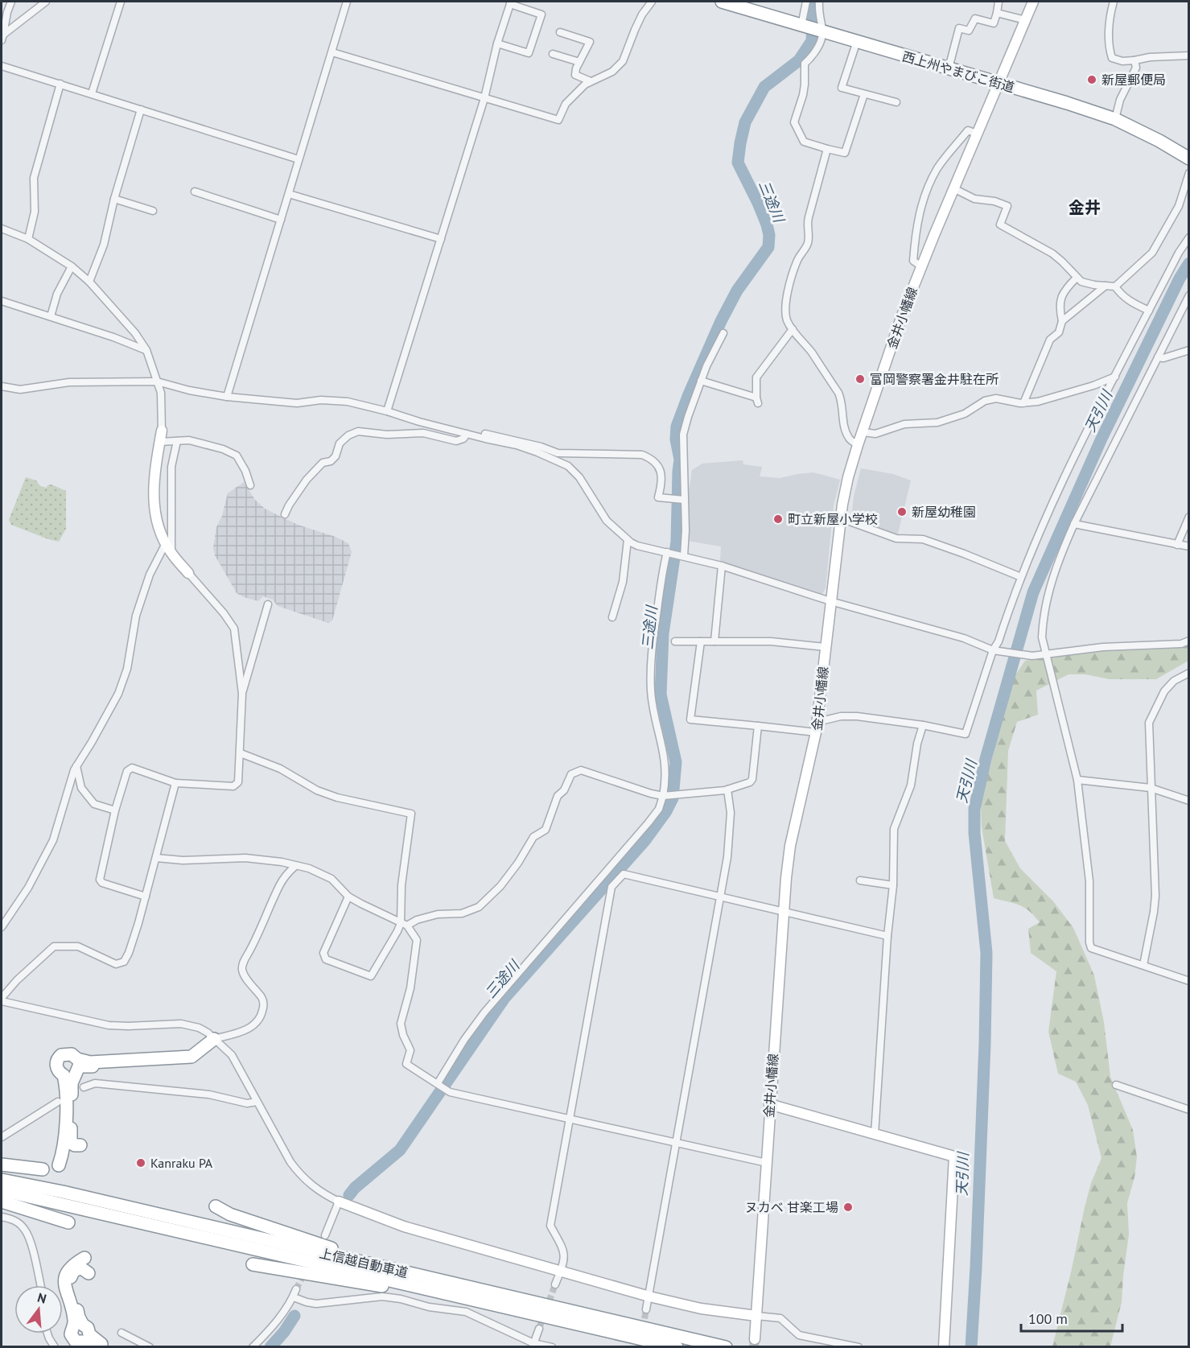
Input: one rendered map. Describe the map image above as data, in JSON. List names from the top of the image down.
{
  "streets": {
    "highway": ["西上州やまびこ街道", "上信越自動車道"],
    "main road": ["金井小幡線"]
  },
  "crossings": [
    ["西上州やまびこ街道", "金井小幡線"]
  ],
  "districts": ["金井"],
  "water": ["三途川", "天引川"],
  "places": [
    "新屋郵便局",
    "富岡警察署金井駐在所",
    "新屋幼稚園",
    "町立新屋小学校",
    "Kanraku PA",
    "ヌカベ 甘楽工場"
  ],
  "scale_bar": "100 m",
  "north": "top"
}
